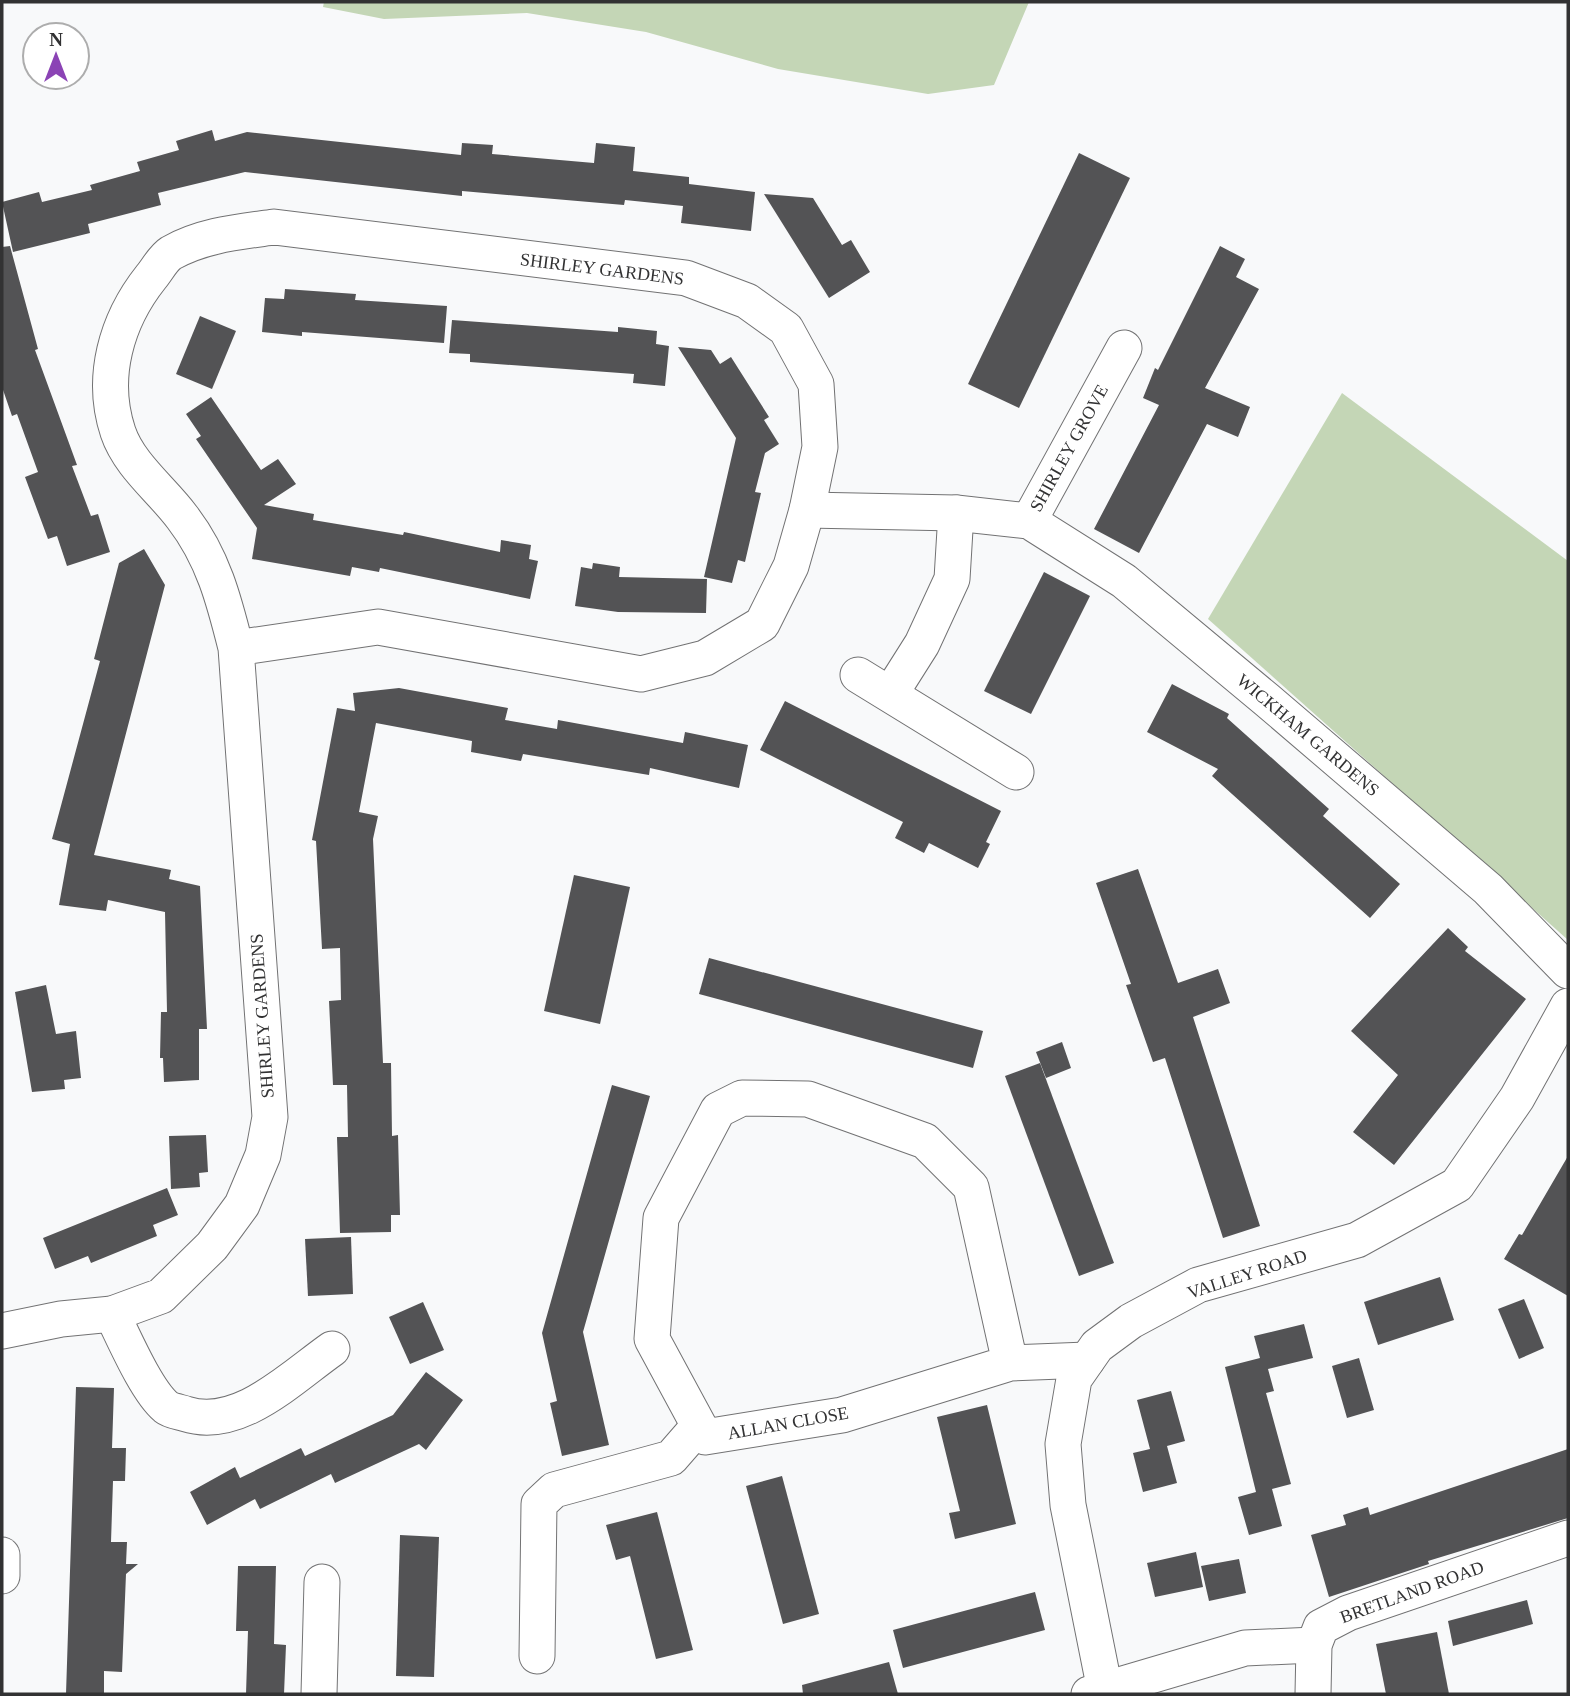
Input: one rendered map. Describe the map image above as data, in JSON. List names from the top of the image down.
{
  "streets": {
    "street": [
      "SHIRLEY GARDENS",
      "SHIRLEY GROVE",
      "WICKHAM GARDENS",
      "VALLEY ROAD",
      "ALLAN CLOSE",
      "BRETLAND ROAD"
    ]
  },
  "crossings": [
    ["SHIRLEY GARDENS", "SHIRLEY GROVE"],
    ["SHIRLEY GROVE", "WICKHAM GARDENS"],
    ["VALLEY ROAD", "ALLAN CLOSE"]
  ],
  "north": "top"
}
